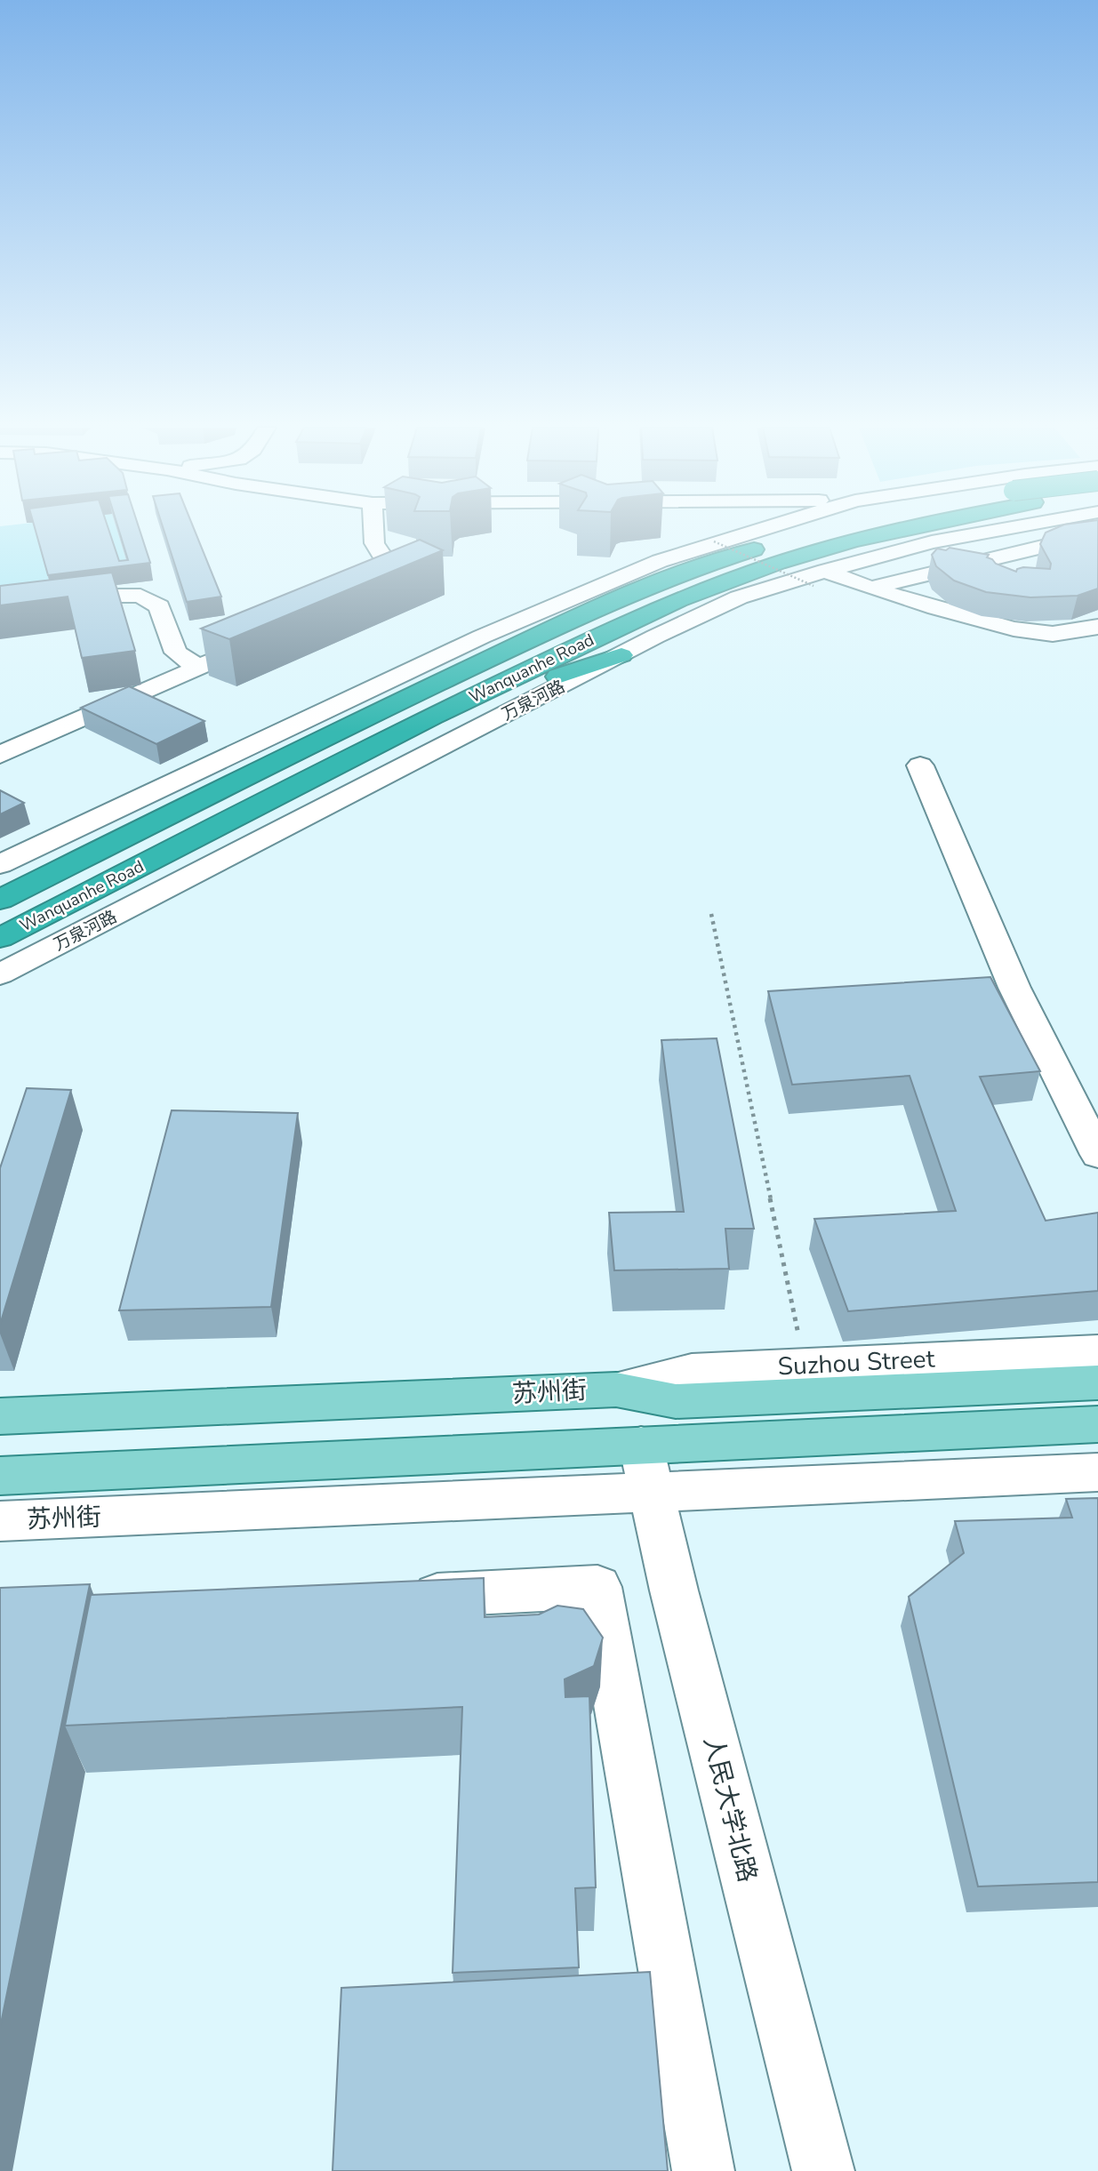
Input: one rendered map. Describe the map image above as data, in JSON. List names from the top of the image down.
{
  "streets": {
    "highway": ["Wanquanhe Road"],
    "main road": ["苏州街"],
    "street": ["万泉河路", "Suzhou Street", "人民大学北路"]
  },
  "crossings": [
    ["Suzhou Street", "苏州街"],
    ["苏州街", "人民大学北路"]
  ]
}
